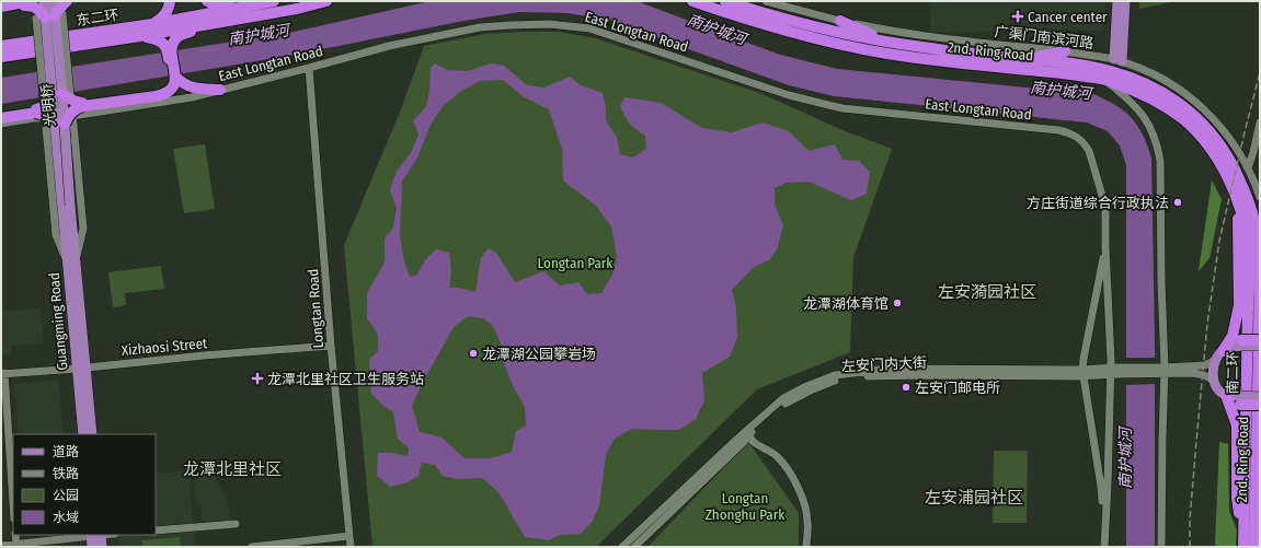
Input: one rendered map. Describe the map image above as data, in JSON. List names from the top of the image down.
{
  "streets": {
    "highway": ["东二环", "2nd. Ring Road", "南二环"],
    "main road": ["光明桥", "Guangming Road"],
    "street": [
      "East Longtan Road",
      "广渠门南滨河路",
      "Longtan Road",
      "Xizhaosi Street",
      "左安门内大街"
    ]
  },
  "crossings": [
    ["East Longtan Road", "光明桥"],
    ["East Longtan Road", "Longtan Road"],
    ["2nd. Ring Road", "南二环"],
    ["光明桥", "Guangming Road"],
    ["Longtan Road", "Xizhaosi Street"],
    ["Guangming Road", "Xizhaosi Street"]
  ],
  "districts": ["左安漪园社区", "龙潭北里社区", "左安浦园社区"],
  "water": ["南护城河"],
  "parks": ["Longtan Park", "Longtan Zhonghu Park"],
  "places": {
    "health": ["Cancer center", "龙潭北里社区卫生服务站"],
    "other": [
      "方庄街道综合行政执法",
      "龙潭湖体育馆",
      "龙潭湖公园攀岩场",
      "左安门邮电所"
    ]
  },
  "legend": [
    "道路",
    "铁路",
    "公园",
    "水域"
  ]
}
